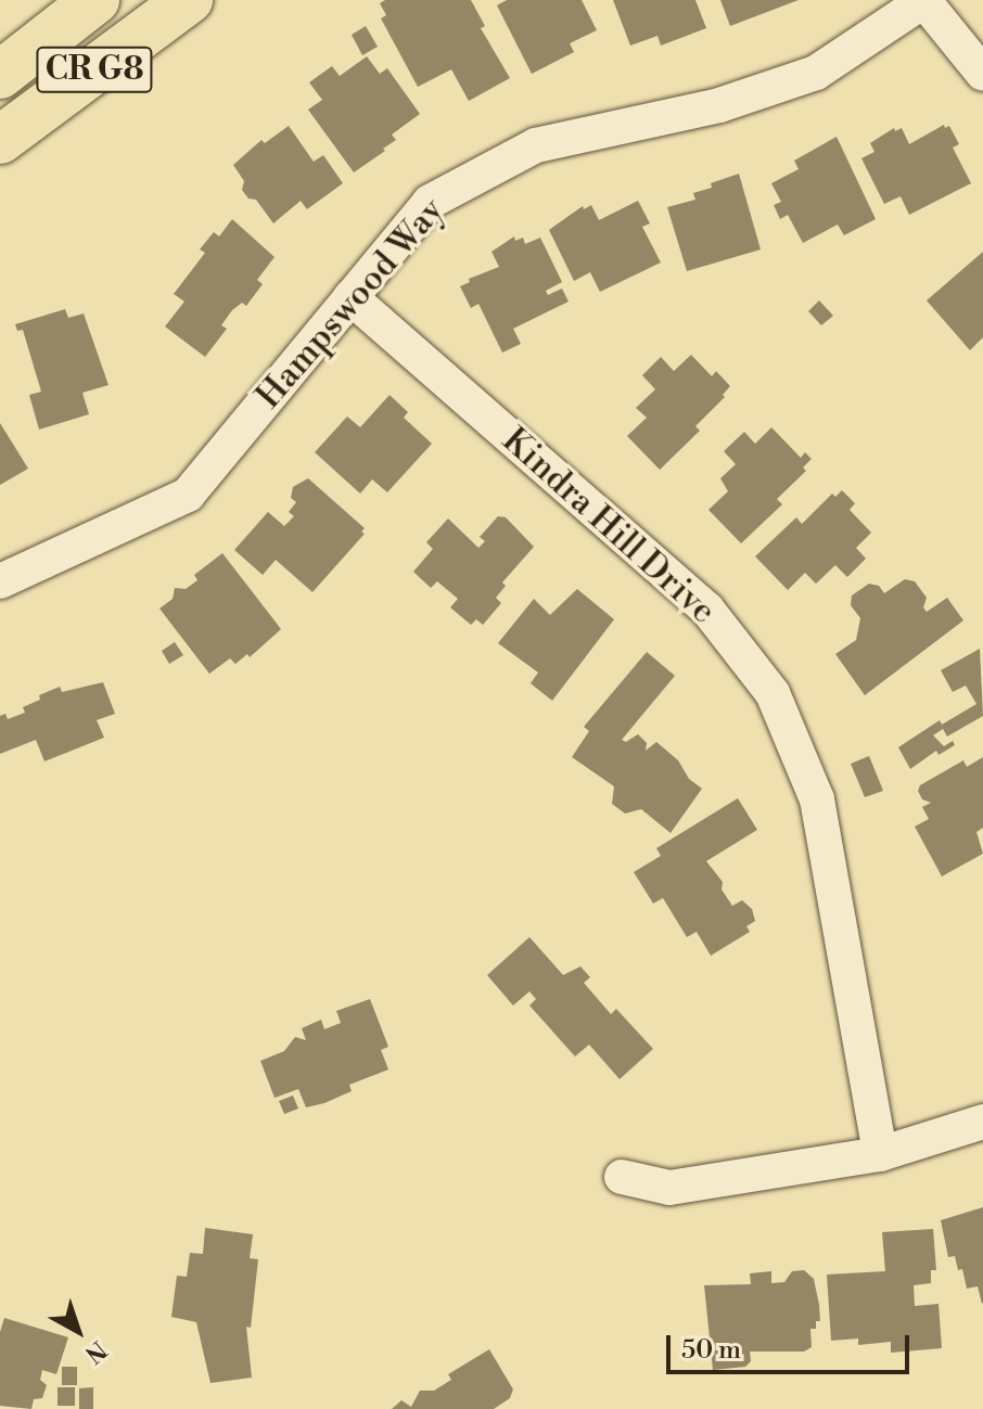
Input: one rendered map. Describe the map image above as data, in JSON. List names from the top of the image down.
{
  "streets": {
    "main road": ["CR G8"],
    "street": ["Hampswood Way", "Kindra Hill Drive"]
  },
  "crossings": [
    ["Hampswood Way", "Kindra Hill Drive"]
  ],
  "scale_bar": "50 m",
  "north": "bottom right"
}
